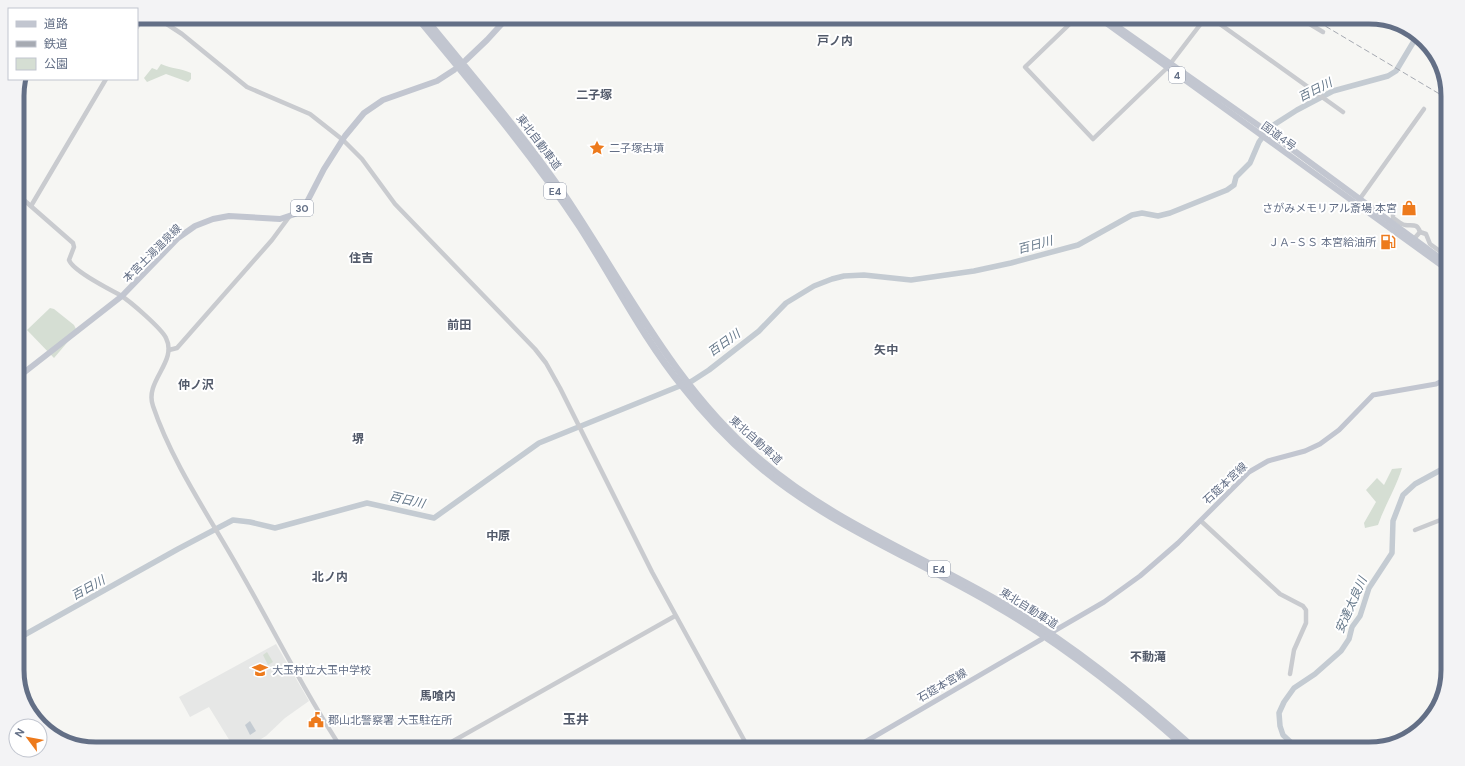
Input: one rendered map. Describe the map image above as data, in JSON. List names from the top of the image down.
{
  "streets": {
    "highway": ["東北自動車道", "E4"],
    "main road": [
      "4",
      "国道4号",
      "30",
      "本宮土湯温泉線",
      "石筵本宮線"
    ]
  },
  "crossings": [
    ["30", "本宮土湯温泉線"]
  ],
  "districts": [
    "戸ノ内",
    "二子塚",
    "住吉",
    "前田",
    "矢中",
    "仲ノ沢",
    "堺",
    "中原",
    "北ノ内",
    "不動滝",
    "馬喰内",
    "玉井"
  ],
  "water": ["百日川", "安達太良川"],
  "places": {
    "place": ["二子塚古墳"],
    "shop": ["さがみメモリアル斎場 本宮"],
    "fuel station": ["ＪＡ-ＳＳ 本宮給油所"],
    "school or university": ["大玉村立大玉中学校"],
    "public building": ["郡山北警察署 大玉駐在所"]
  },
  "legend": ["道路", "鉄道", "公園"],
  "north": "top left"
}
